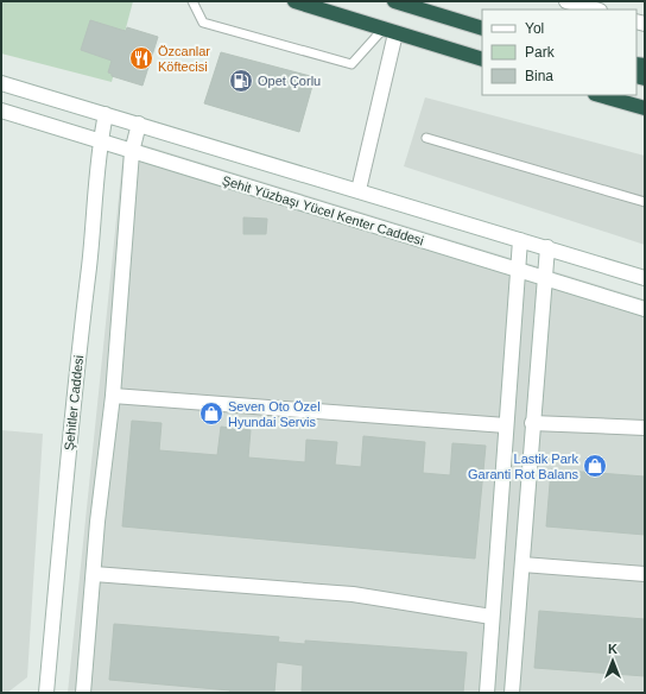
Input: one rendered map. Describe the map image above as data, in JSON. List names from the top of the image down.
{
  "streets": {
    "street": ["Şehit Yüzbaşı Yücel Kenter Caddesi", "Şehitler Caddesi"]
  },
  "crossings": [
    ["Şehit Yüzbaşı Yücel Kenter Caddesi", "Şehitler Caddesi"]
  ],
  "places": {
    "restaurant": ["Özcanlar Köftecisi"],
    "fuel station": ["Opet Çorlu"],
    "shop": ["Seven Oto Özel Hyundai Servis", "Lastik Park Garanti Rot Balans"]
  },
  "legend": ["Yol", "Park", "Bina"],
  "north": "top"
}
